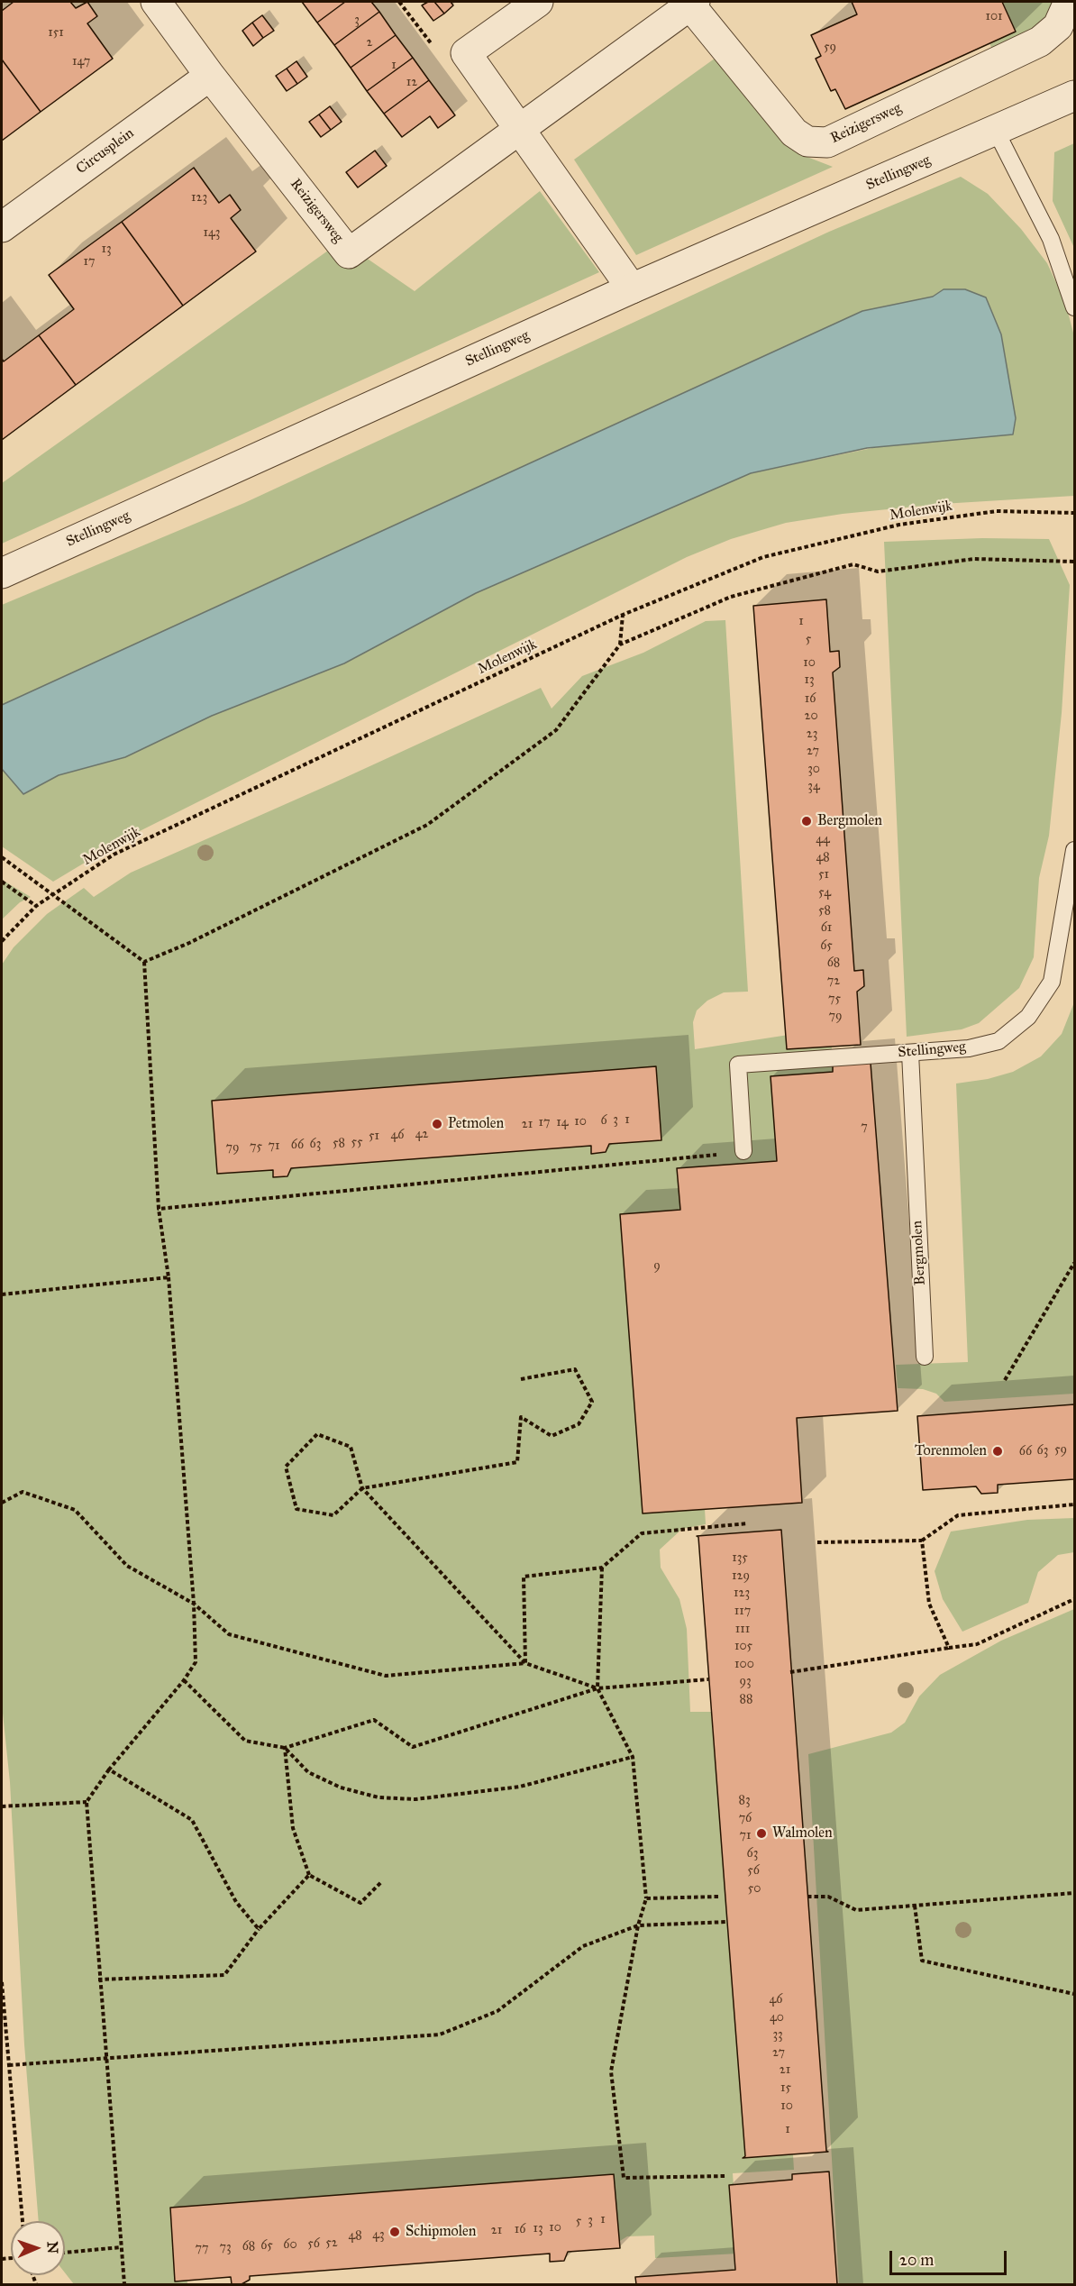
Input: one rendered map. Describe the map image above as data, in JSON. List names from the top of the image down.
{
  "streets": {
    "street": ["Reizigersweg", "Circusplein", "Stellingweg"],
    "lane": ["Bergmolen"],
    "path": ["Molenwijk"]
  },
  "crossings": [
    ["Reizigersweg", "Circusplein"],
    ["Stellingweg", "Bergmolen"]
  ],
  "places": [
    "Bergmolen",
    "Petmolen",
    "Torenmolen",
    "Walmolen",
    "Schipmolen"
  ],
  "house_numbers": [
    "101",
    "3",
    "151",
    "2",
    "59",
    "147",
    "1",
    "12",
    "123",
    "143",
    "13",
    "17",
    "1",
    "5",
    "10",
    "13",
    "16",
    "20",
    "23",
    "27",
    "30",
    "34",
    "44",
    "48",
    "51",
    "54",
    "58",
    "61",
    "65",
    "68",
    "72",
    "75",
    "79",
    "3",
    "1",
    "6",
    "10",
    "17",
    "14",
    "21",
    "7",
    "42",
    "46",
    "51",
    "55",
    "58",
    "63",
    "66",
    "71",
    "75",
    "79",
    "9",
    "59",
    "63",
    "66",
    "135",
    "129",
    "123",
    "117",
    "111",
    "105",
    "100",
    "93",
    "88",
    "83",
    "76",
    "71",
    "63",
    "56",
    "50",
    "46",
    "40",
    "33",
    "27",
    "21",
    "15",
    "10",
    "1",
    "1",
    "3",
    "5",
    "10",
    "13",
    "16",
    "21",
    "43",
    "48",
    "52",
    "56",
    "60",
    "65",
    "68",
    "73",
    "77"
  ],
  "scale_bar": "20 m",
  "north": "right"
}
